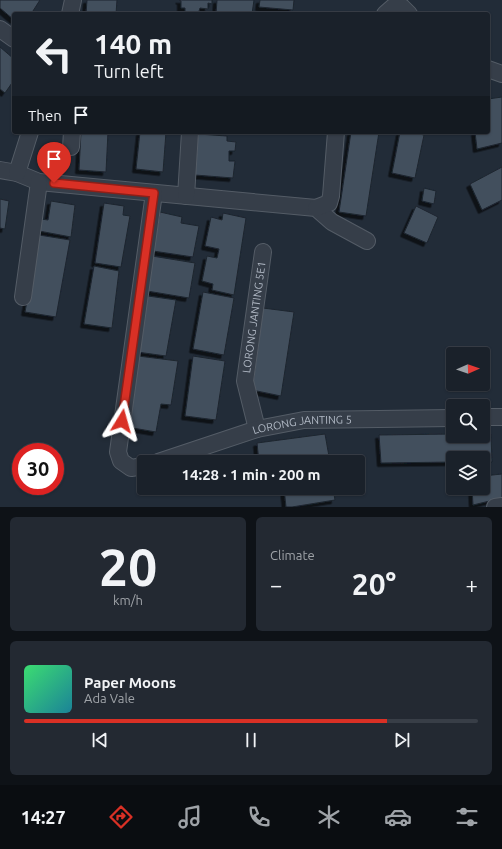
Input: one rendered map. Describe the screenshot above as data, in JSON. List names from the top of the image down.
{
  "streets": {
    "street": ["LORONG JANTING 5E1", "LORONG JANTING 5"]
  },
  "crossings": [
    ["LORONG JANTING 5E1", "LORONG JANTING 5"]
  ],
  "north": "right",
  "page": {
    "turn": ["140 m", "Turn left"],
    "then": "Then",
    "limit": "30",
    "trip": "14:28 · 1 min · 200 m",
    "tile": [
      ["20", "km/h"],
      "Climate"
    ],
    "heat": ["−", "20°", "+"],
    "song": ["Paper Moons", "Ada Vale"],
    "tabs": "14:27"
  }
}
